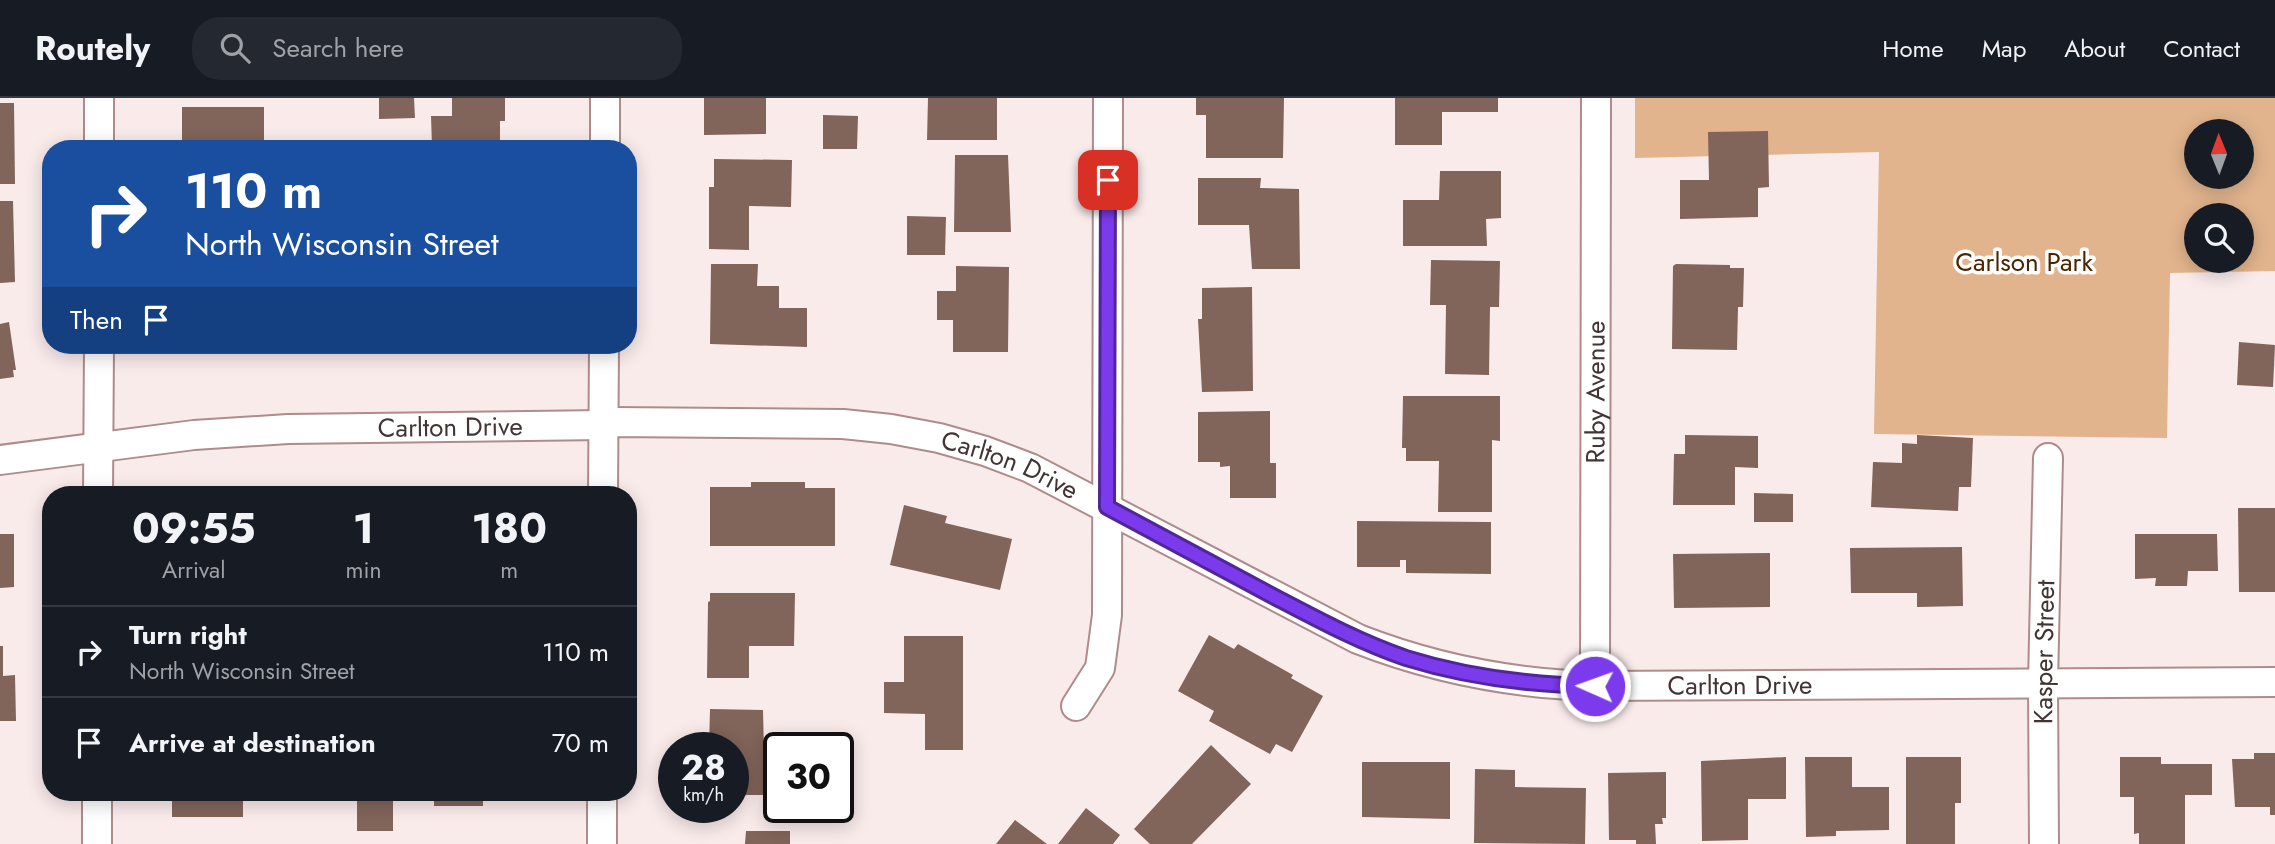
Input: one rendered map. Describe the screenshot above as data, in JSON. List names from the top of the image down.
{
  "streets": {
    "street": ["Ruby Avenue", "Carlton Drive", "Kasper Street"]
  },
  "crossings": [
    ["Ruby Avenue", "Carlton Drive"],
    ["Carlton Drive", "Kasper Street"]
  ],
  "parks": ["Carlson Park"],
  "north": "top",
  "page": {
    "header": "Routely",
    "search": "Search here",
    "nav": [
      "Home",
      "Map",
      "About",
      "Contact"
    ],
    "turn": ["110 m", "North Wisconsin Street"],
    "then": "Then",
    "eta": [
      "09:55",
      "Arrival",
      "1",
      "min",
      "180",
      "m"
    ],
    "list": [
      {
        "name": "Turn right",
        "note": "North Wisconsin Street",
        "value": "110 m"
      },
      {
        "name": "Arrive at destination",
        "value": "70 m"
      }
    ],
    "speed": "28 km/h",
    "limit": "30"
  }
}
